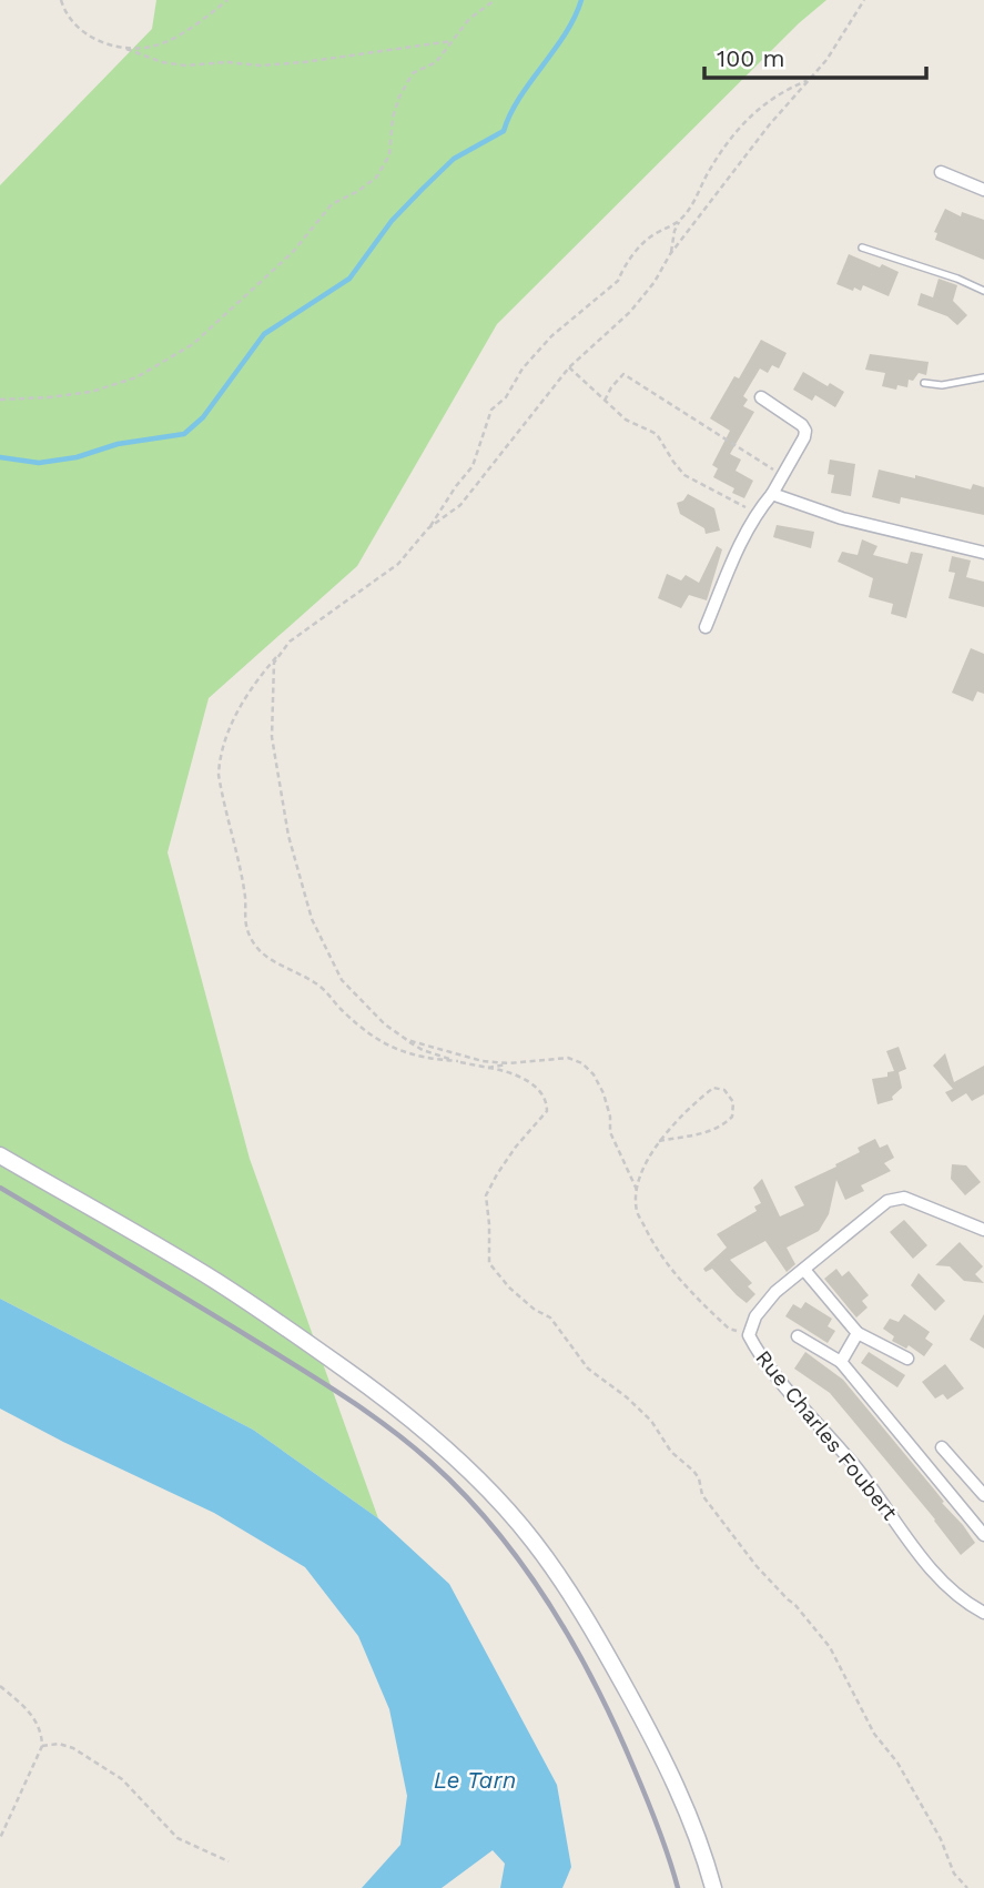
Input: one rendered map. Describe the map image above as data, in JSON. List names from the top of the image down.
{
  "streets": {
    "street": ["Rue Charles Foubert"]
  },
  "water": ["Le Tarn"],
  "scale_bar": "100 m"
}
